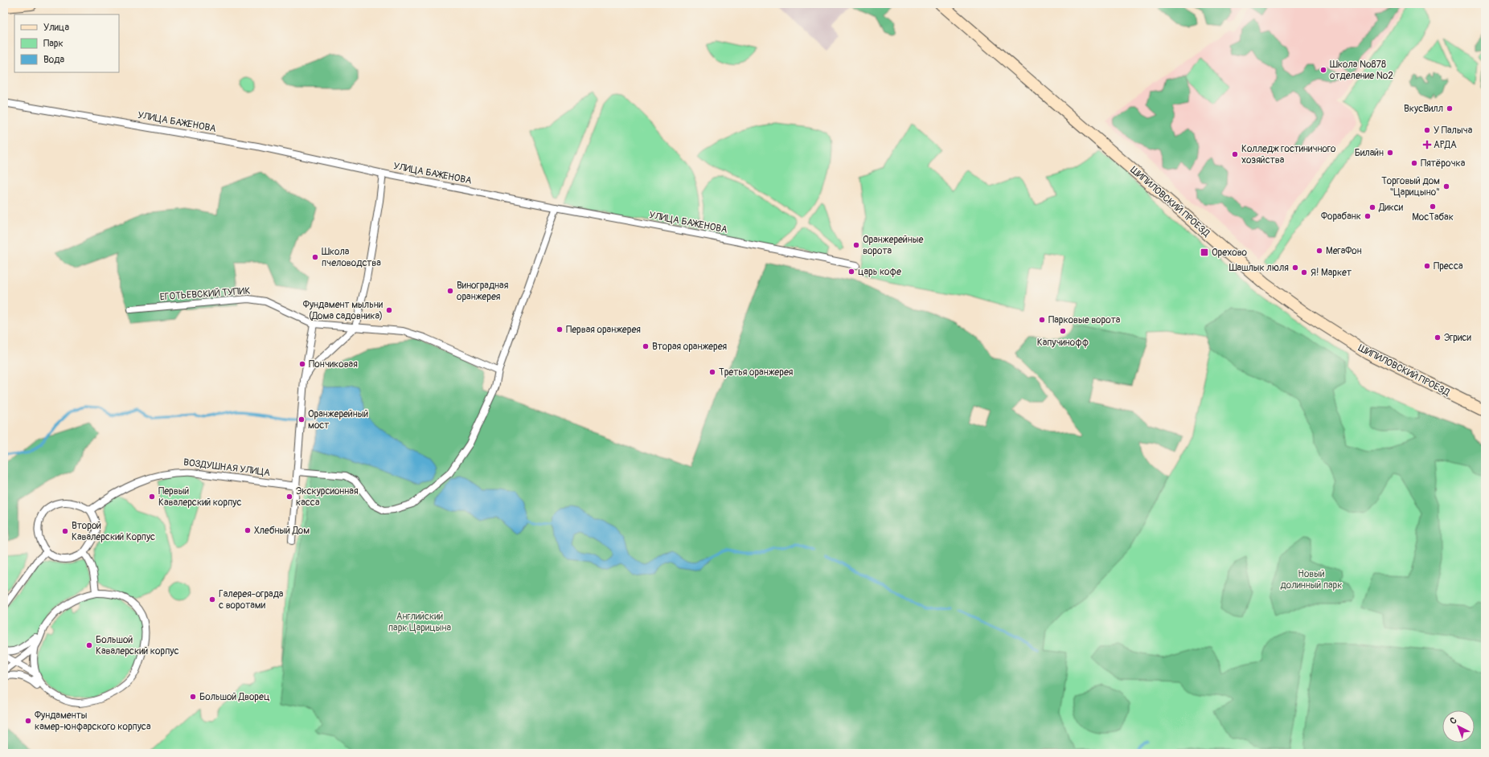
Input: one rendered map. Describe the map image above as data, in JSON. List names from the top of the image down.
{
  "streets": {
    "main road": ["ШИПИЛОВСКИЙ ПРОЕЗД"],
    "street": ["УЛИЦА БАЖЕНОВА", "ЕГОТЬЕВСКИЙ ТУПИК", "ВОЗДУШНАЯ УЛИЦА"]
  },
  "parks": ["Новый долинный парк", "Английский парк Царицына"],
  "places": {
    "other": [
      "Школа №878 отделение №2",
      "ВкусВилл",
      "У Палыча",
      "Билайн",
      "Колледж гостиничного хозяйcтва",
      "Пятёрочка",
      "Торговый дом \"Царицыно\"",
      "МосТабак",
      "Дикси",
      "Форабанк",
      "Оранжерейные ворота",
      "МегаФон",
      "Школа пчеловодства",
      "Пресса",
      "Шашлык люля",
      "царь кофе",
      "Я! Маркет",
      "Виноградная оранжерея",
      "Фундамент мыльни (Дома садовника)",
      "Парковые ворота",
      "Первая оранжерея",
      "Капучинофф",
      "Эгриси",
      "Вторая оранжерея",
      "Пончиковая",
      "Третья оранжерея",
      "Оранжерейный мост",
      "Первый Кавалерский корпус",
      "Экскурсионная касса",
      "Хлебный Дом",
      "Второй Кавалерский Корпус",
      "Галерея-ограда с воротами",
      "Большой Кавалерский корпус",
      "Большой Дворец",
      "Фундаменты камер-юнфарского корпуса"
    ],
    "health": ["АРДА"],
    "transit": ["Орехово"]
  },
  "legend": ["Улица", "Парк", "Вода"],
  "north": "top left"
}
